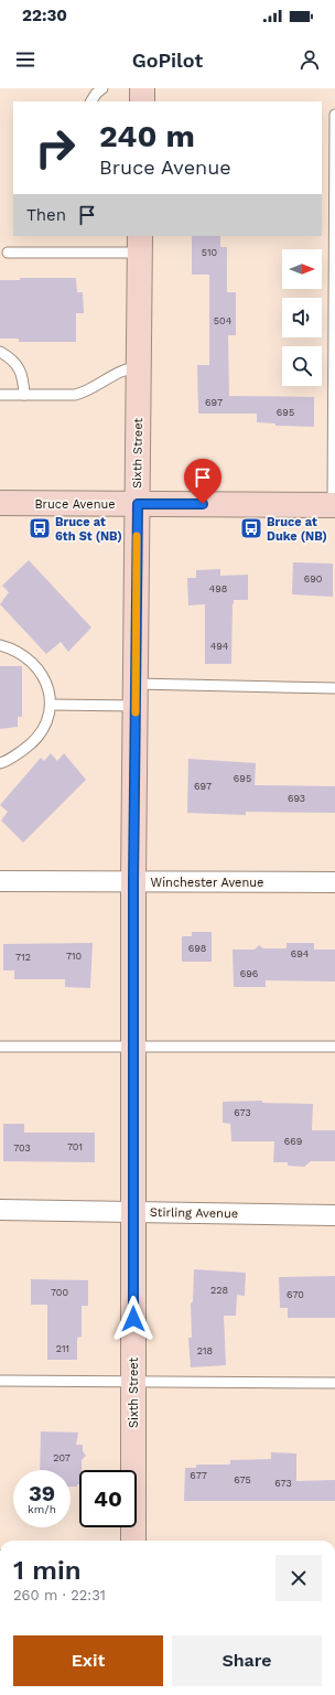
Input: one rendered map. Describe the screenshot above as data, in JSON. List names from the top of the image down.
{
  "streets": {
    "street": [
      "Sixth Street",
      "Bruce Avenue",
      "Winchester Avenue",
      "Stirling Avenue"
    ]
  },
  "crossings": [
    ["Sixth Street", "Bruce Avenue"],
    ["Sixth Street", "Winchester Avenue"],
    ["Sixth Street", "Stirling Avenue"]
  ],
  "places": {
    "bus stop": ["Bruce at 6th St (NB)", "Bruce at Duke (NB)"]
  },
  "house_numbers": [
    "510",
    "504",
    "697",
    "695",
    "690",
    "498",
    "494",
    "695",
    "697",
    "693",
    "698",
    "694",
    "710",
    "712",
    "696",
    "673",
    "669",
    "701",
    "703",
    "228",
    "700",
    "670",
    "211",
    "218",
    "207",
    "677",
    "675",
    "673"
  ],
  "north": "right",
  "page": {
    "status": "22:30",
    "header": "GoPilot",
    "turn": ["240 m", "Bruce Avenue"],
    "then": "Then",
    "speed": "39 km/h",
    "limit": "40",
    "heading": ["1 min", "260 m · 22:31"],
    "buttons": ["Exit", "Share"]
  }
}
